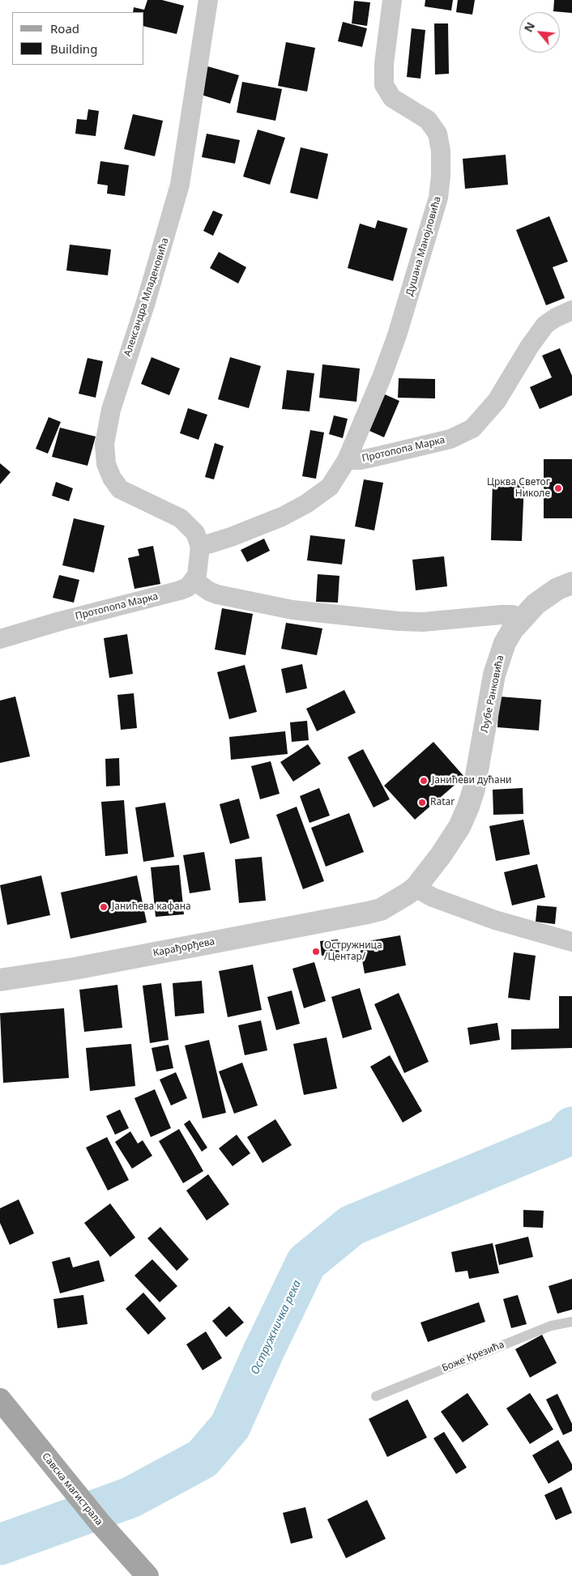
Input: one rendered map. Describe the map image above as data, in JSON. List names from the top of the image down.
{
  "streets": {
    "main road": ["Савска магистрала"],
    "street": [
      "Душана Манојловића",
      "Александра Младеновића",
      "Протопопа Марка",
      "Љубе Ранковића",
      "Карађорђева"
    ],
    "lane": ["Боже Крезића"]
  },
  "crossings": [
    ["Душана Манојловића", "Протопопа Марка"],
    ["Александра Младеновића", "Протопопа Марка"],
    ["Љубе Ранковића", "Карађорђева"]
  ],
  "water": ["Остружничка река"],
  "places": [
    "Црква Светог Николе",
    "Јанићеви дућани",
    "Ratar",
    "Јанићева кафана",
    "Остружница /Центар/"
  ],
  "legend": ["Road", "Building"],
  "north": "top left"
}
